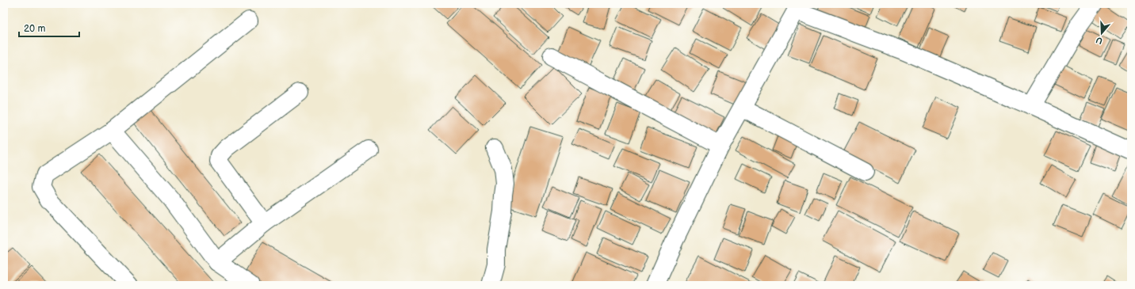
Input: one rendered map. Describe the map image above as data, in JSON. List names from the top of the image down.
{
  "scale_bar": "20 m",
  "north": "bottom"
}
